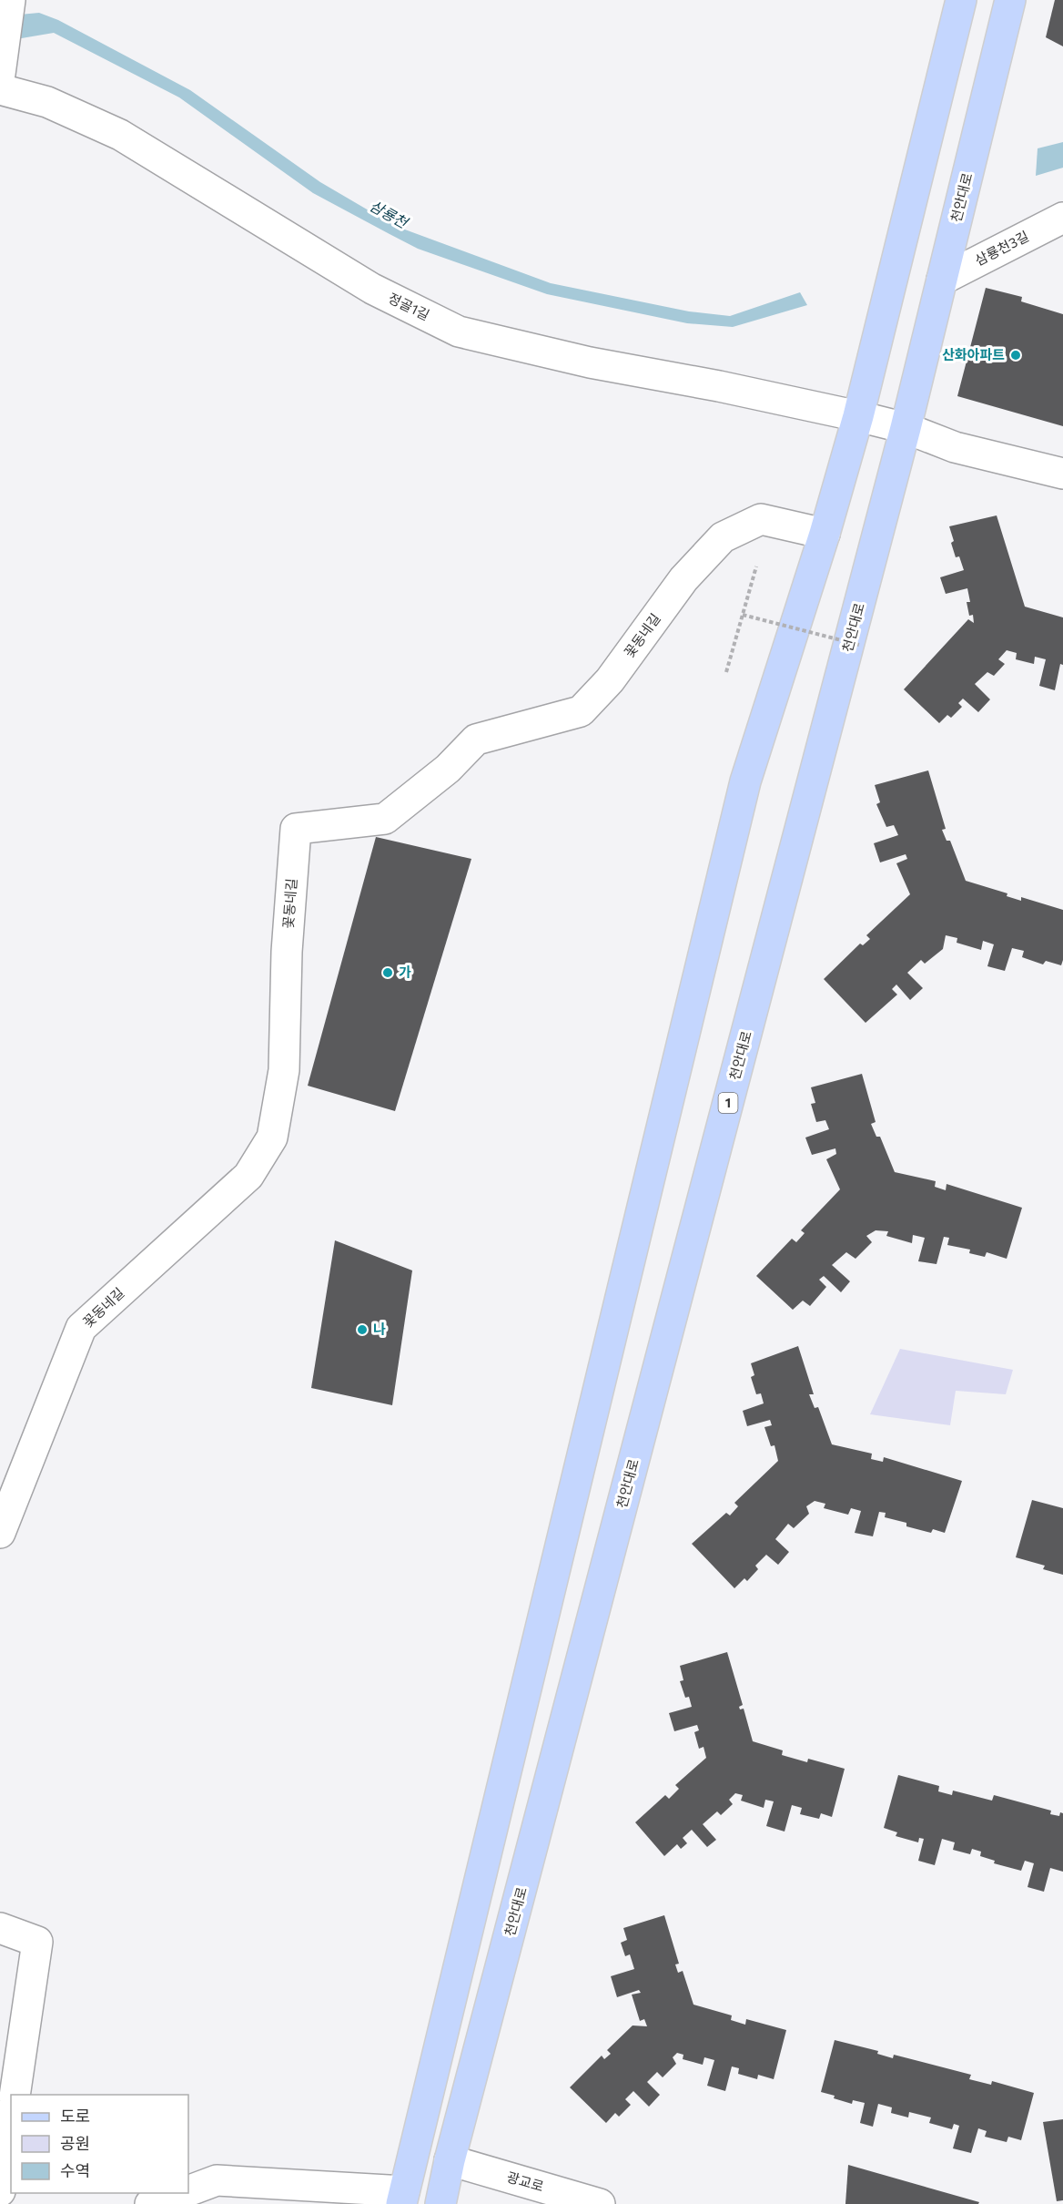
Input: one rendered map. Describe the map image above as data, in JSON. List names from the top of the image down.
{
  "streets": {
    "main road": ["천안대로", "1"],
    "street": [
      "삼룡천3길",
      "정골1길",
      "꽃동네길",
      "광교로"
    ]
  },
  "crossings": [
    ["천안대로", "삼룡천3길"],
    ["천안대로", "정골1길"],
    ["천안대로", "광교로"]
  ],
  "water": ["삼룡천"],
  "places": ["산화아파트", "가", "나"],
  "legend": ["도로", "공원", "수역"]
}
